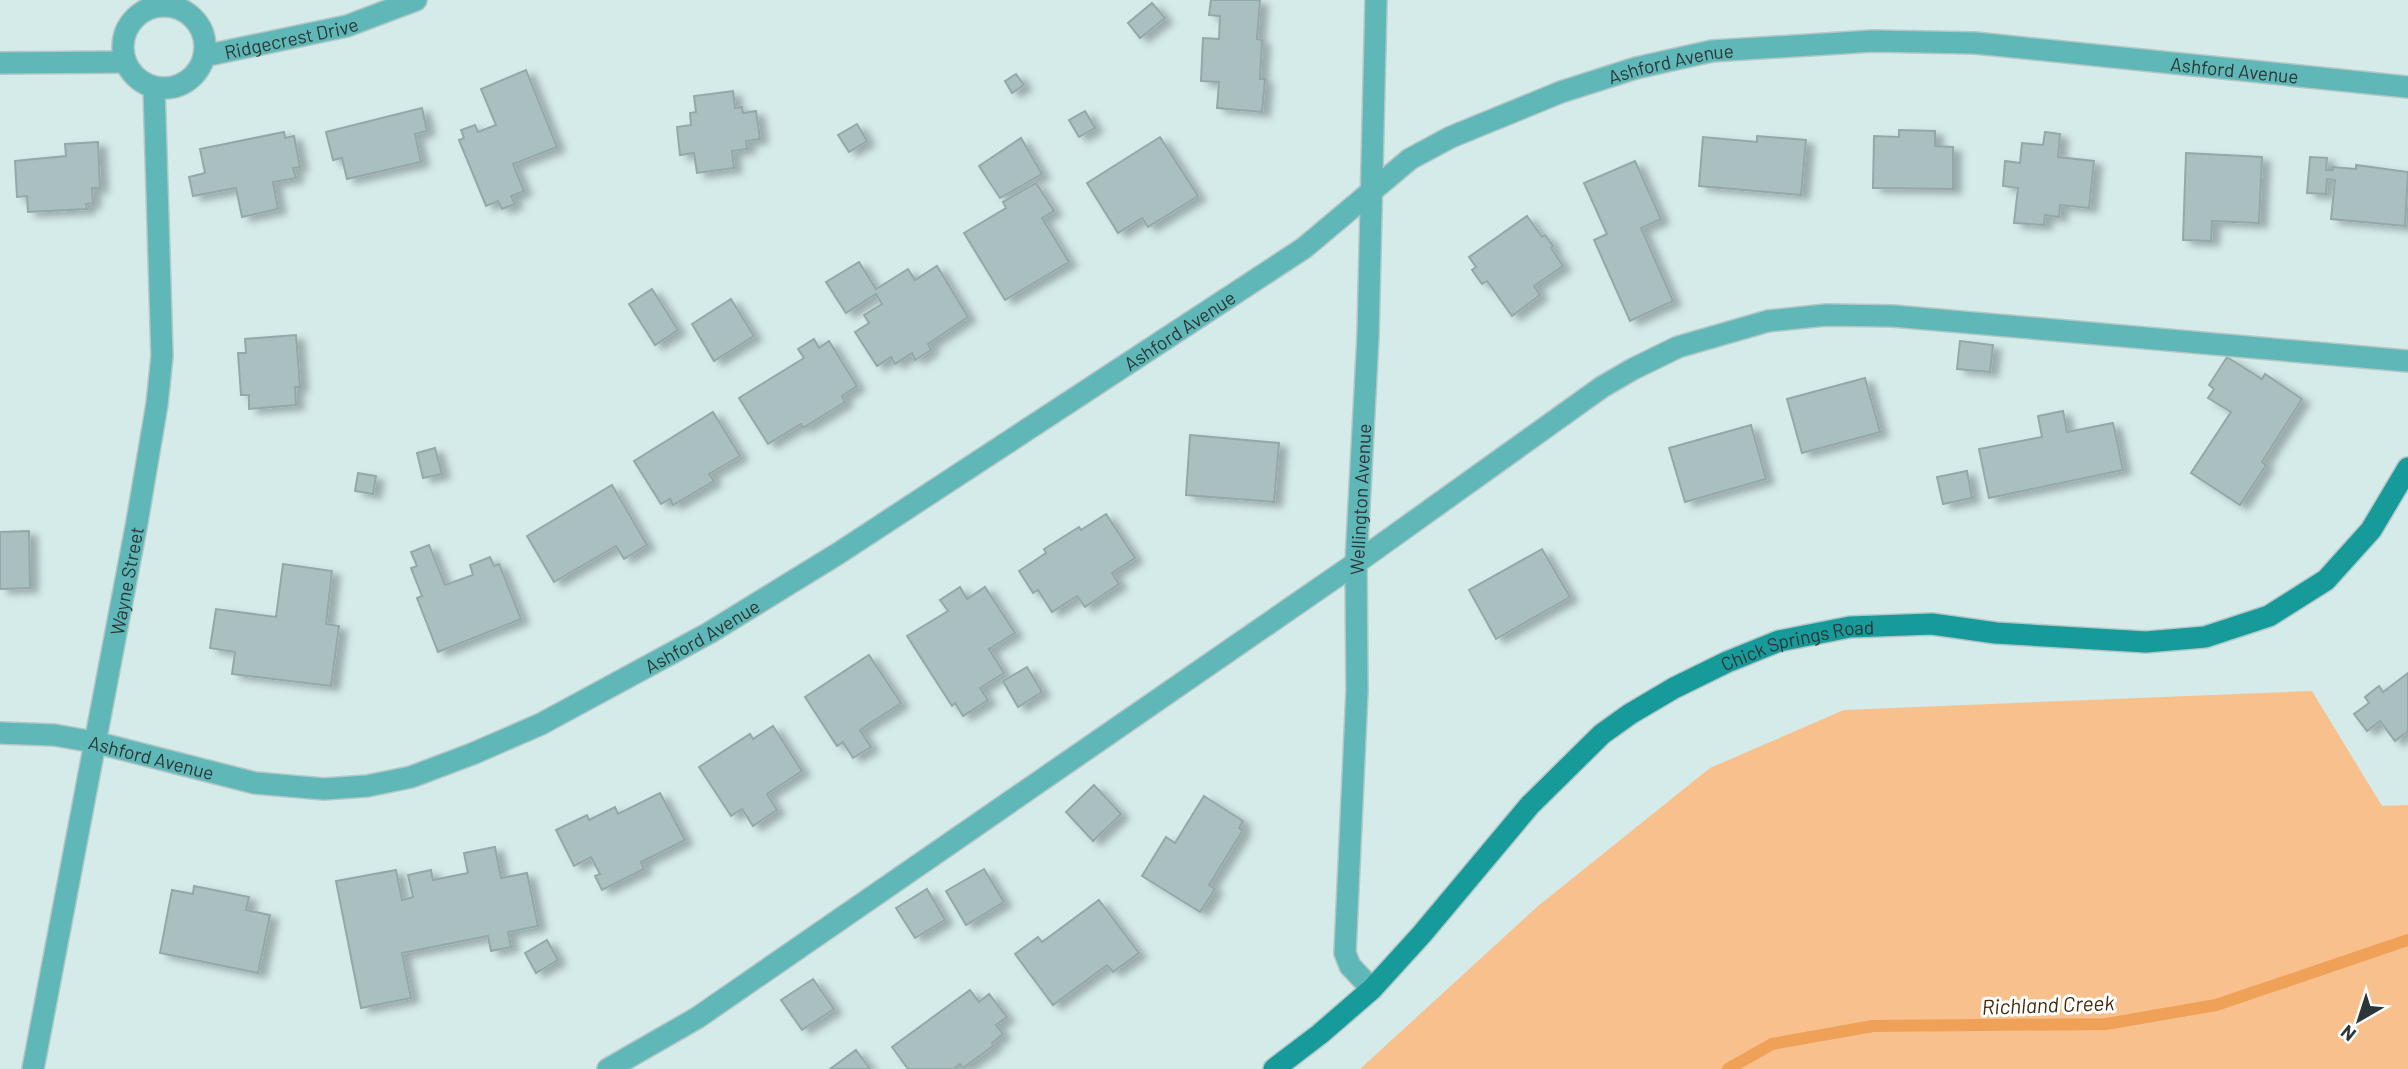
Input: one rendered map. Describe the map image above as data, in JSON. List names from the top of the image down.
{
  "streets": {
    "street": [
      "Ridgecrest Drive",
      "Ashford Avenue",
      "Wellington Avenue",
      "Wayne Street",
      "Chick Springs Road"
    ]
  },
  "crossings": [
    ["Ridgecrest Drive", "Wayne Street"],
    ["Ashford Avenue", "Wellington Avenue"],
    ["Ashford Avenue", "Wayne Street"],
    ["Wellington Avenue", "Chick Springs Road"]
  ],
  "water": ["Richland Creek"],
  "north": "bottom left"
}
